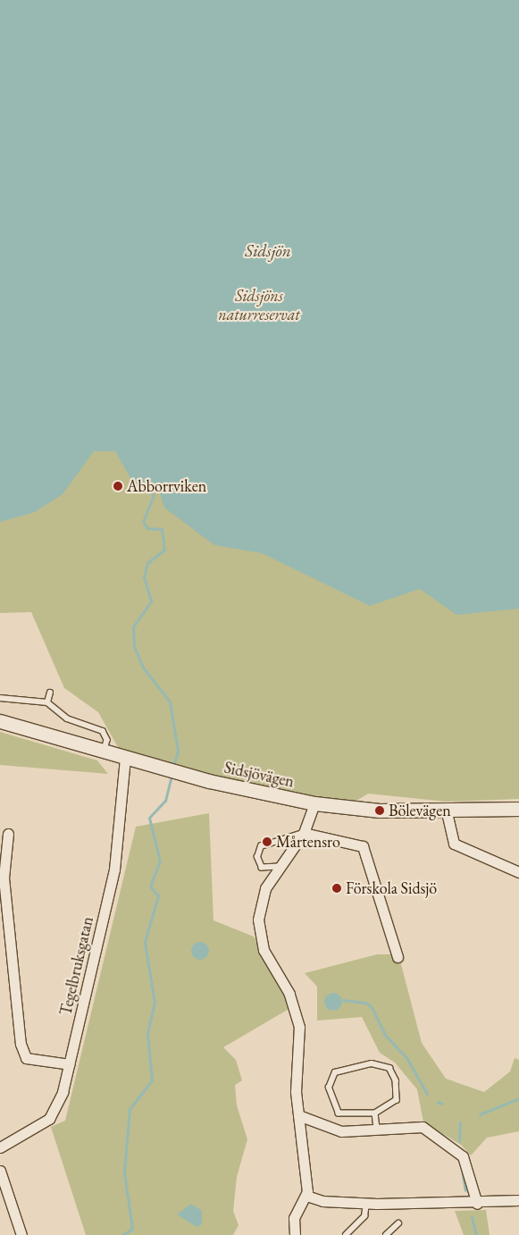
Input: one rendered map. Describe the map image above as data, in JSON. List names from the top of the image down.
{
  "streets": {
    "main road": ["Sidsjövägen"],
    "street": ["Tegelbruksgatan"]
  },
  "crossings": [
    ["Sidsjövägen", "Tegelbruksgatan"]
  ],
  "water": ["Sidsjön"],
  "parks": ["Sidsjöns naturreservat"],
  "places": [
    "Abborrviken",
    "Bölevägen",
    "Mårtensro",
    "Förskola Sidsjö"
  ]
}
